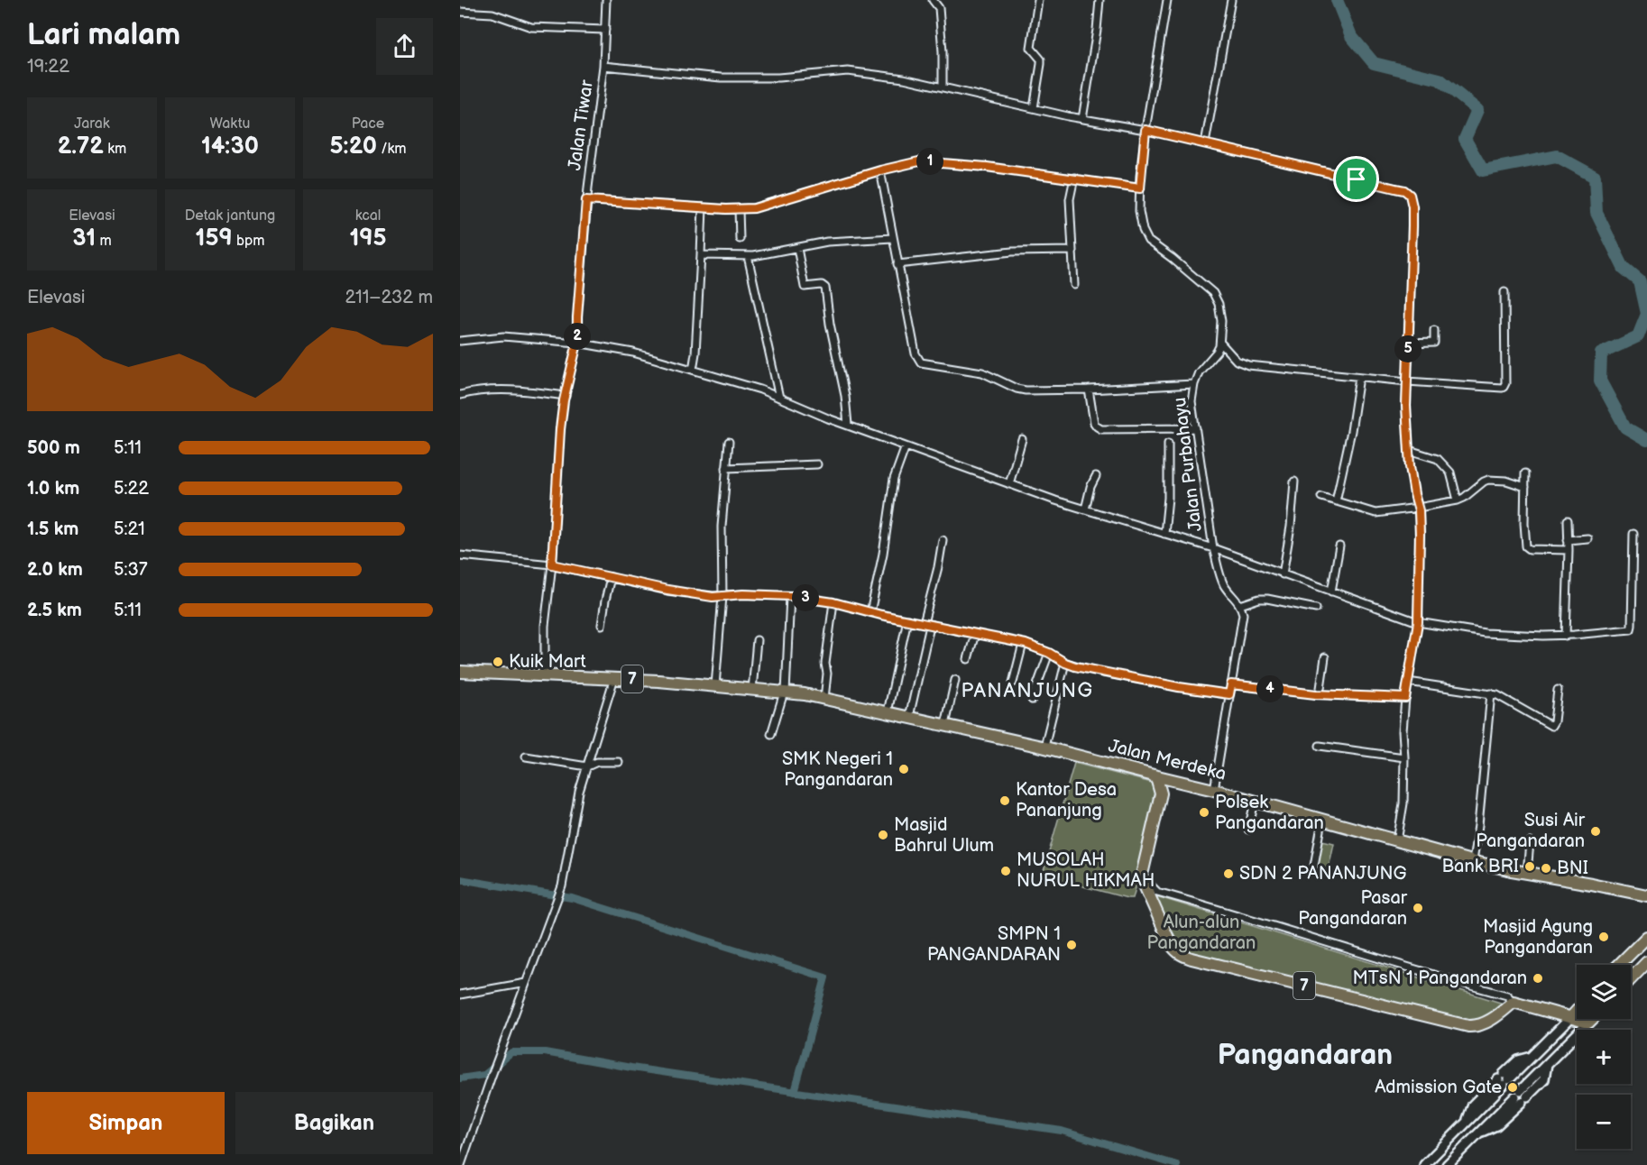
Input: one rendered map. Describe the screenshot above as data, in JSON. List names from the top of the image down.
{
  "streets": {
    "highway": ["7", "Jalan Merdeka"],
    "street": ["Jalan Tiwar", "Jalan Purbahayu"]
  },
  "crossings": [
    ["Jalan Tiwar", "7"],
    ["7", "Jalan Merdeka"]
  ],
  "districts": ["PANANJUNG", "Pangandaran"],
  "parks": ["Alun-alun Pangandaran"],
  "places": [
    "Kuik Mart",
    "SMK Negeri 1 Pangandaran",
    "Kantor Desa Pananjung",
    "Polsek Pangandaran",
    "Susi Air Pangandaran",
    "Masjid Bahrul Ulum",
    "Bank BRI",
    "BNI",
    "MUSOLAH NURUL HIKMAH",
    "SDN 2 PANANJUNG",
    "Pasar Pangandaran",
    "Masjid Agung Pangandaran",
    "SMPN 1 PANGANDARAN",
    "MTsN 1 Pangandaran",
    "Admission Gate"
  ],
  "page": {
    "heading": ["Lari malam", "19:22"],
    "stats": [
      ["Jarak", "2.72 km"],
      ["Waktu", "14:30"],
      ["Pace", "5:20 /km"],
      ["Elevasi", "31 m"],
      ["Detak jantung", "159 bpm"],
      ["kcal", "195"]
    ],
    "pins": [
      "1",
      "2",
      "5",
      "3",
      "4"
    ],
    "chart": ["Elevasi", "211–232 m"],
    "list": [
      {
        "name": "500 m",
        "note": "5:11"
      },
      {
        "name": "1.0 km",
        "note": "5:22"
      },
      {
        "name": "1.5 km",
        "note": "5:21"
      },
      {
        "name": "2.0 km",
        "note": "5:37"
      },
      {
        "name": "2.5 km",
        "note": "5:11"
      }
    ],
    "map_buttons": ["+", "−"],
    "buttons": ["Simpan", "Bagikan"]
  }
}
